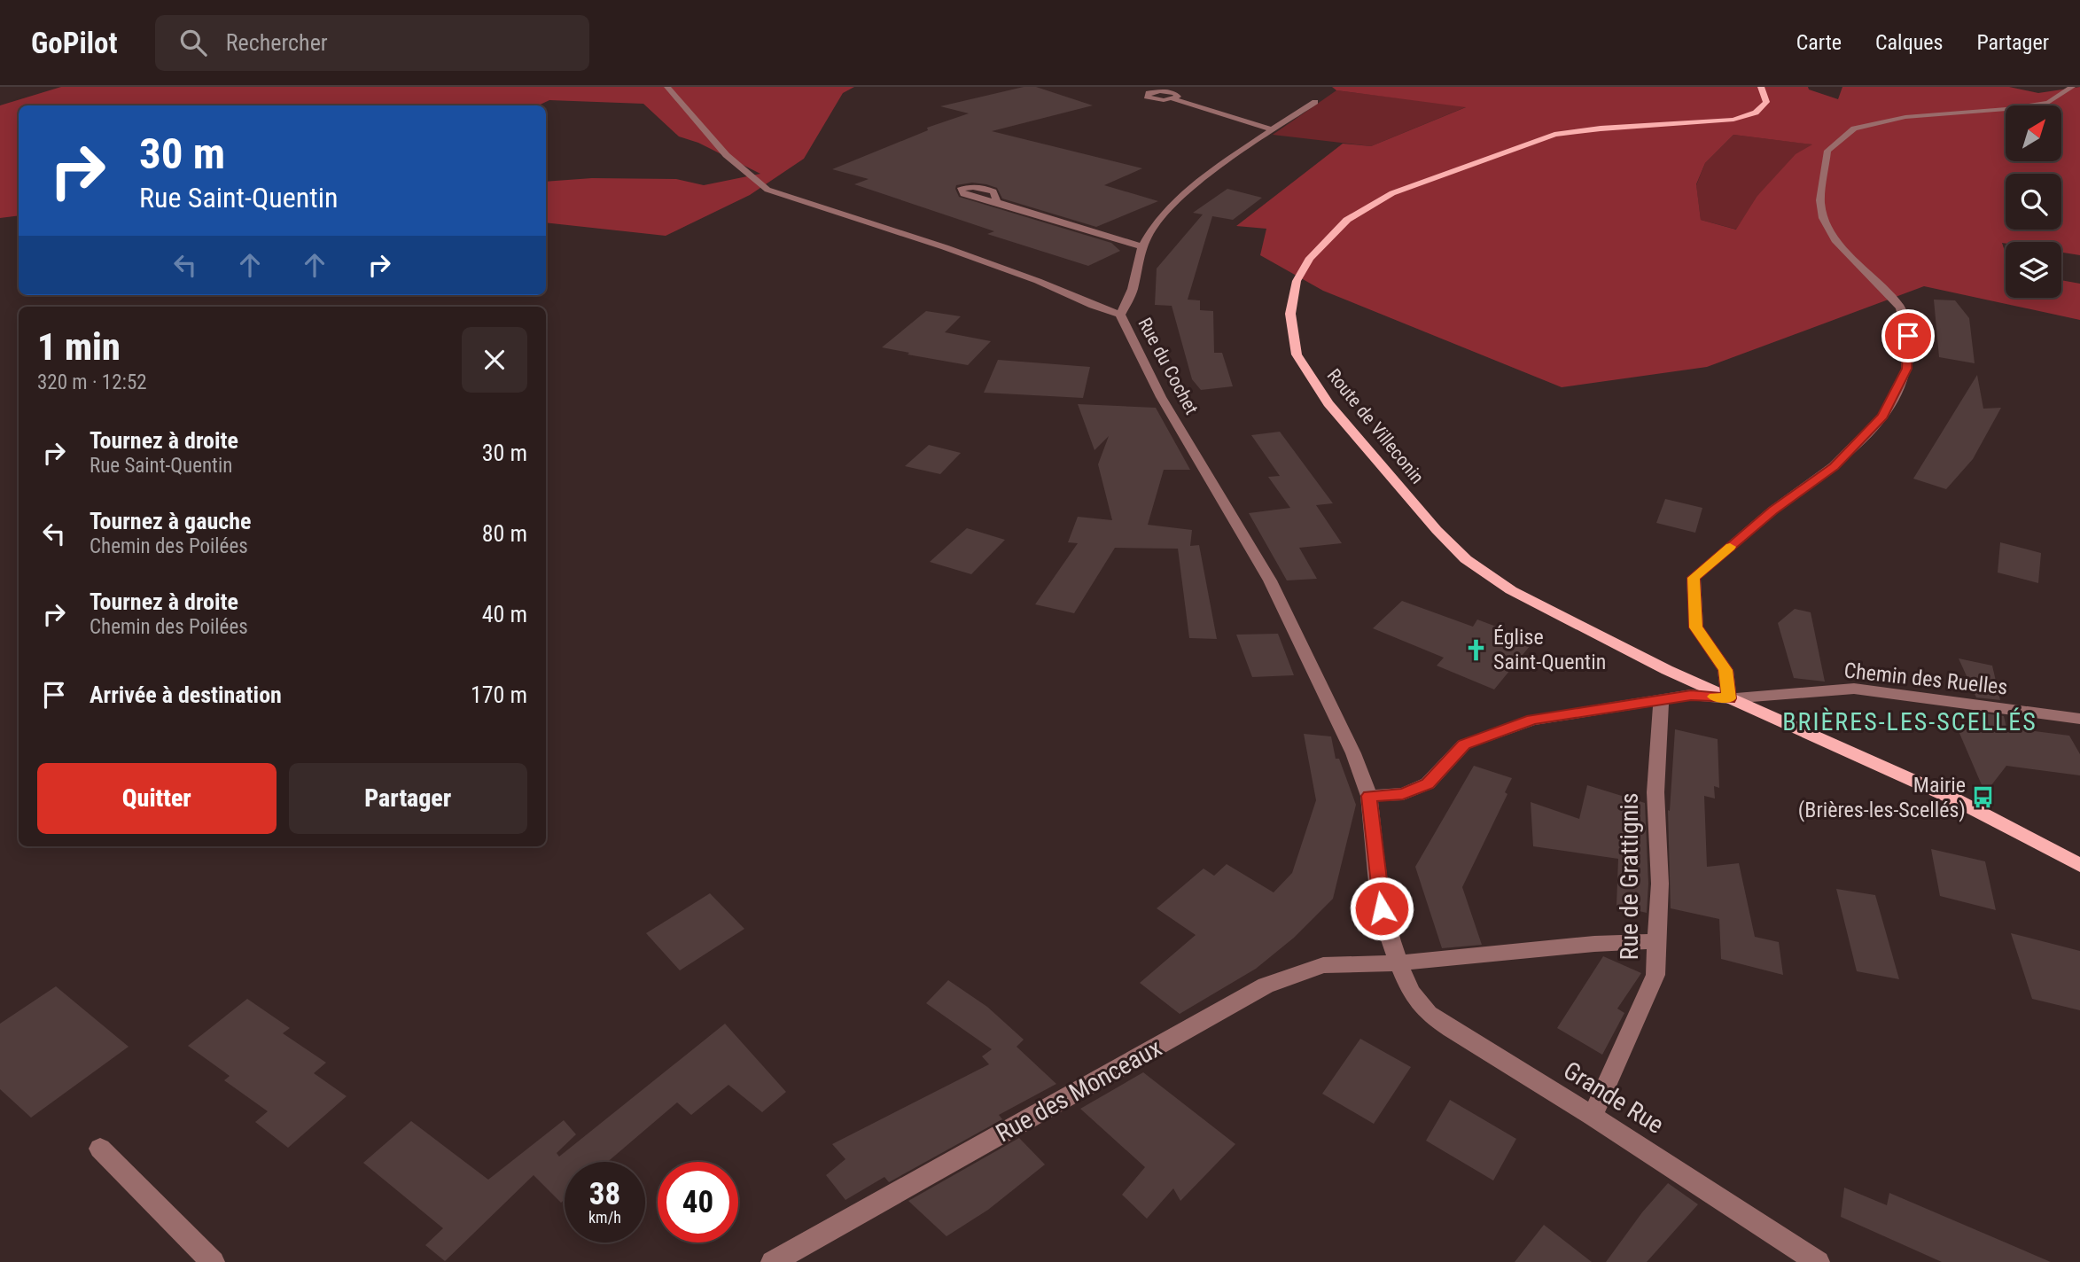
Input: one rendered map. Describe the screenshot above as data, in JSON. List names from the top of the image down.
{
  "streets": {
    "main road": ["Route de Villeconin"],
    "street": [
      "Rue du Cochet",
      "Chemin des Ruelles",
      "Rue de Grattignis",
      "Rue des Monceaux",
      "Grande Rue"
    ]
  },
  "crossings": [
    ["Rue du Cochet", "Chemin des Ruelles"],
    ["Rue du Cochet", "Rue des Monceaux"],
    ["Rue du Cochet", "Grande Rue"],
    ["Route de Villeconin", "Chemin des Ruelles"],
    ["Chemin des Ruelles", "Rue de Grattignis"],
    ["Rue de Grattignis", "Rue des Monceaux"],
    ["Rue de Grattignis", "Grande Rue"],
    ["Rue des Monceaux", "Grande Rue"]
  ],
  "districts": ["BRIÈRES-LES-SCELLÉS"],
  "places": {
    "church": ["Église Saint-Quentin"],
    "bus stop": ["Mairie (Brières-les-Scellés)"]
  },
  "north": "top right",
  "page": {
    "header": "GoPilot",
    "search": "Rechercher",
    "nav": ["Carte", "Calques", "Partager"],
    "turn": ["30 m", "Rue Saint-Quentin"],
    "heading": ["1 min", "320 m · 12:52"],
    "list": [
      {
        "name": "Tournez à droite",
        "note": "Rue Saint-Quentin",
        "value": "30 m"
      },
      {
        "name": "Tournez à gauche",
        "note": "Chemin des Poilées",
        "value": "80 m"
      },
      {
        "name": "Tournez à droite",
        "note": "Chemin des Poilées",
        "value": "40 m"
      },
      {
        "name": "Arrivée à destination",
        "value": "170 m"
      }
    ],
    "buttons": ["Quitter", "Partager"],
    "speed": "38 km/h",
    "limit": "40"
  }
}
